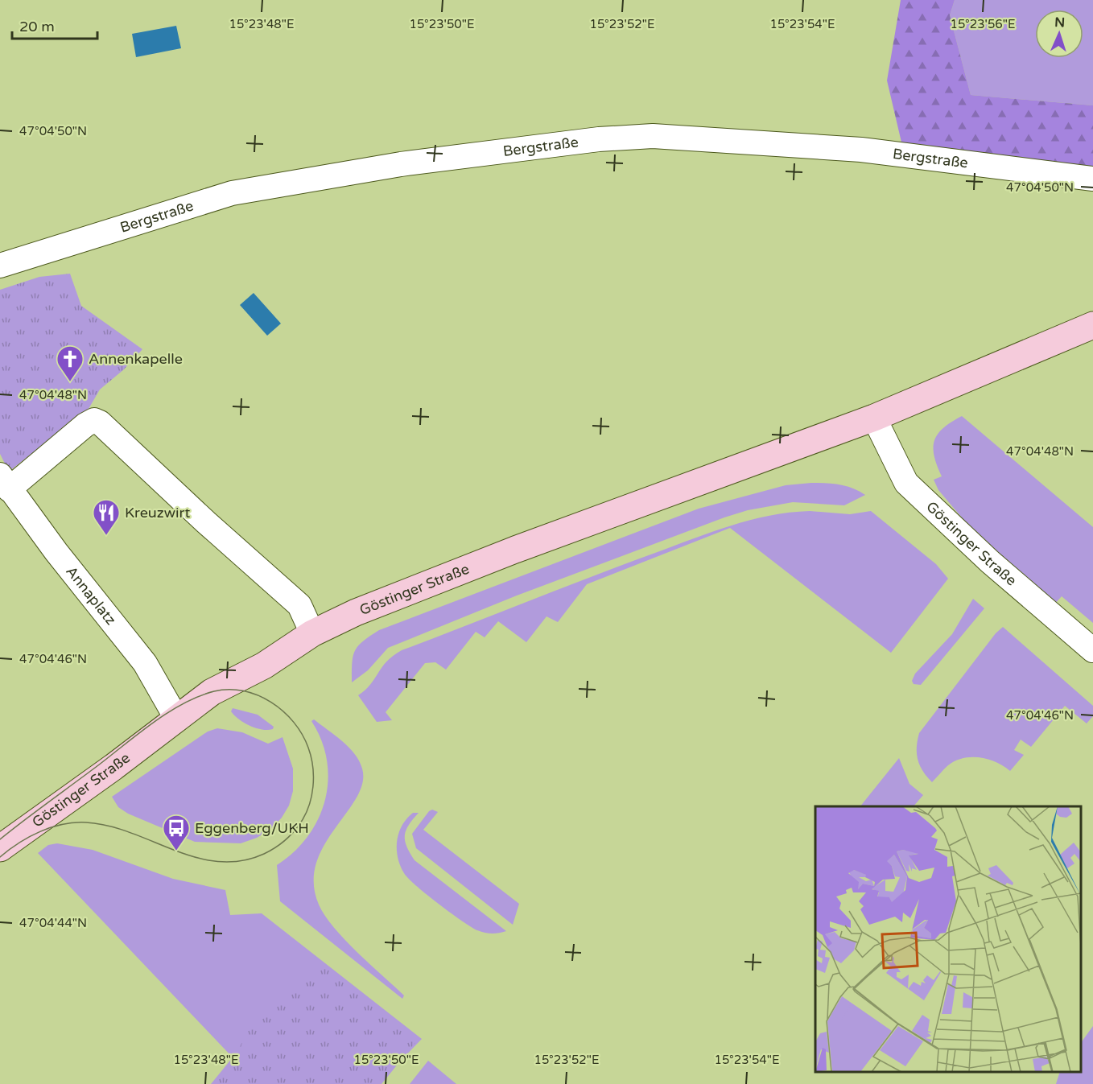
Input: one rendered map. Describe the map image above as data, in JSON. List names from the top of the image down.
{
  "streets": {
    "main road": ["Göstinger Straße"],
    "street": ["Bergstraße", "Annaplatz"]
  },
  "crossings": [
    ["Göstinger Straße", "Annaplatz"]
  ],
  "places": {
    "church": ["Annenkapelle"],
    "restaurant": ["Kreuzwirt"],
    "bus stop": ["Eggenberg/UKH"]
  },
  "scale_bar": "20 m",
  "north": "top",
  "coordinates": [
    "15°23'48\"E",
    "15°23'50\"E",
    "15°23'52\"E",
    "15°23'54\"E",
    "15°23'56\"E",
    "47°04'50\"N",
    "47°04'48\"N",
    "47°04'46\"N",
    "47°04'44\"N"
  ]
}
